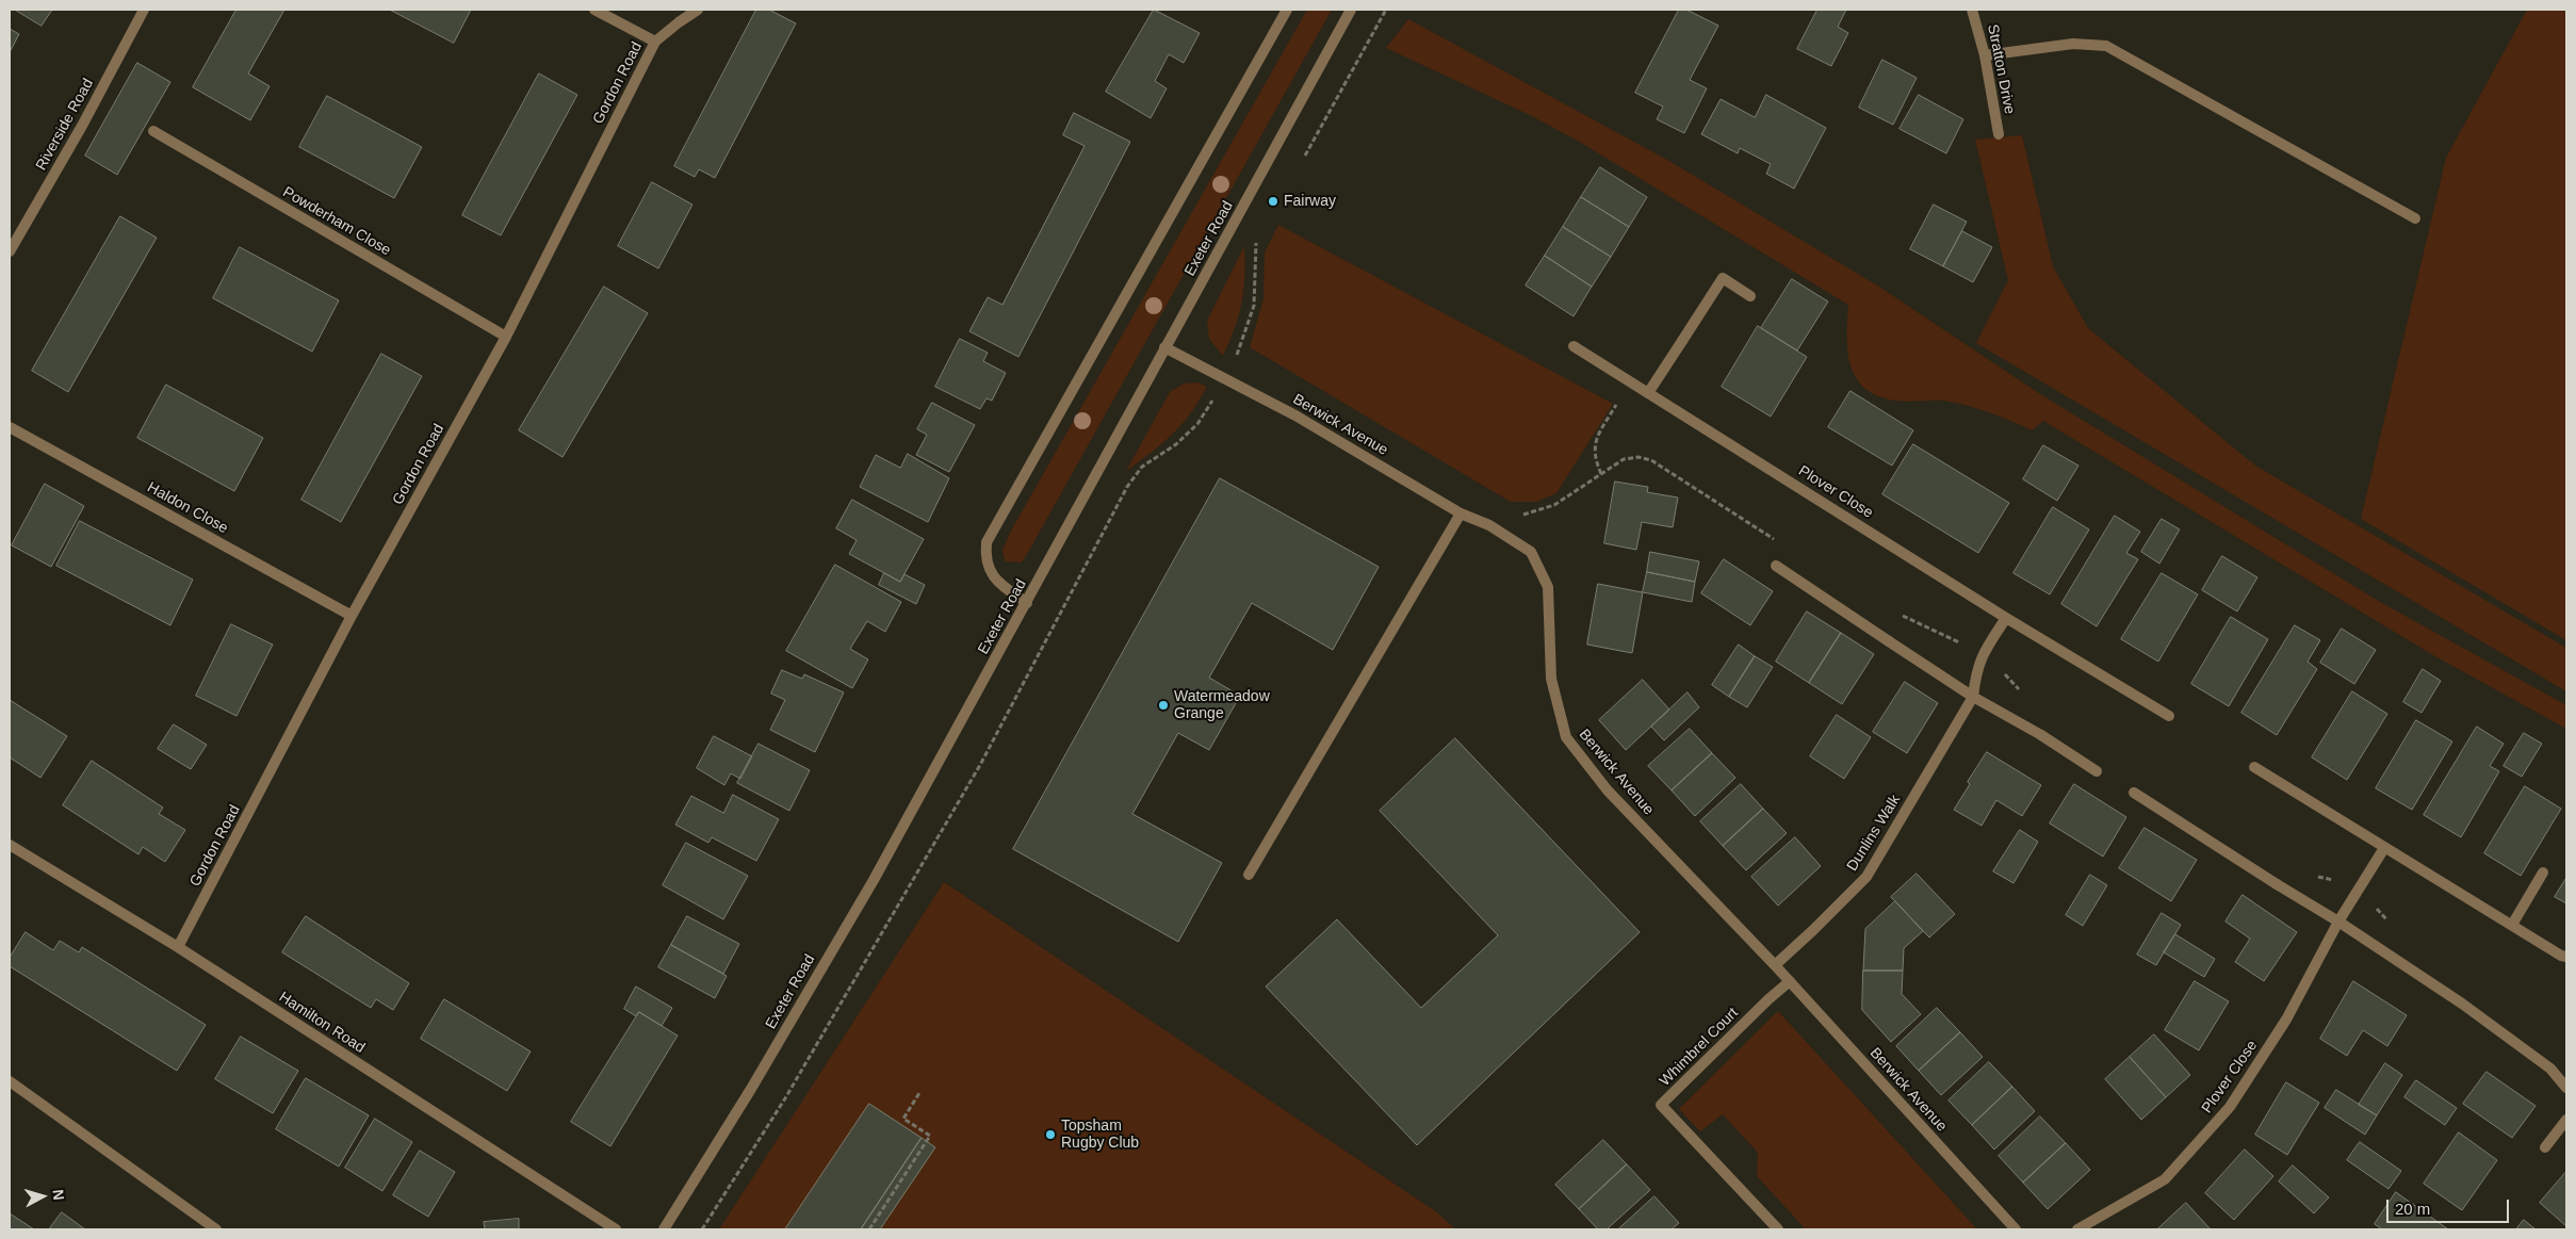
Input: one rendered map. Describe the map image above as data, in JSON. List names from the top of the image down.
{
  "streets": {
    "street": [
      "Stratton Drive",
      "Gordon Road",
      "Riverside Road",
      "Powderham Close",
      "Exeter Road",
      "Berwick Avenue",
      "Plover Close",
      "Haldon Close",
      "Dunlins Walk",
      "Hamilton Road",
      "Whimbrel Court"
    ]
  },
  "crossings": [
    ["Gordon Road", "Powderham Close"],
    ["Gordon Road", "Haldon Close"],
    ["Gordon Road", "Hamilton Road"],
    ["Exeter Road", "Berwick Avenue"],
    ["Berwick Avenue", "Dunlins Walk"],
    ["Berwick Avenue", "Whimbrel Court"]
  ],
  "places": ["Fairway", "Watermeadow Grange", "Topsham Rugby Club"],
  "scale_bar": "20 m",
  "north": "right"
}
